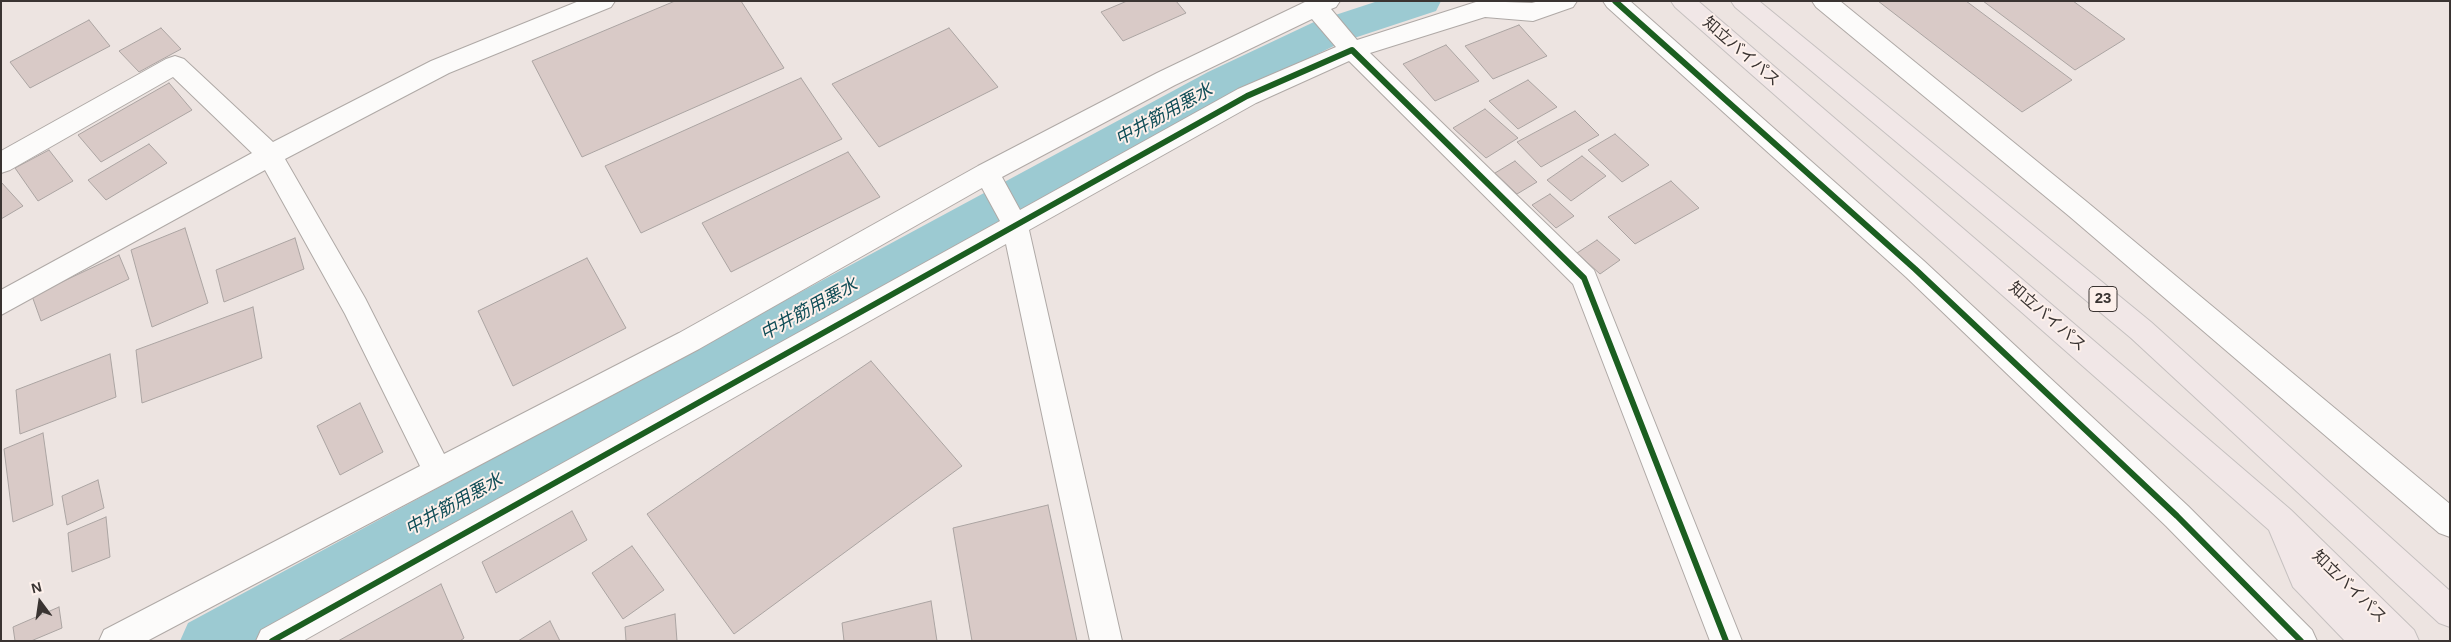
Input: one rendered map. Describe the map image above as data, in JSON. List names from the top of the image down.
{
  "streets": {
    "highway": ["知立バイパス", "23"]
  },
  "water": ["中井筋用悪水"],
  "north": "top"
}
